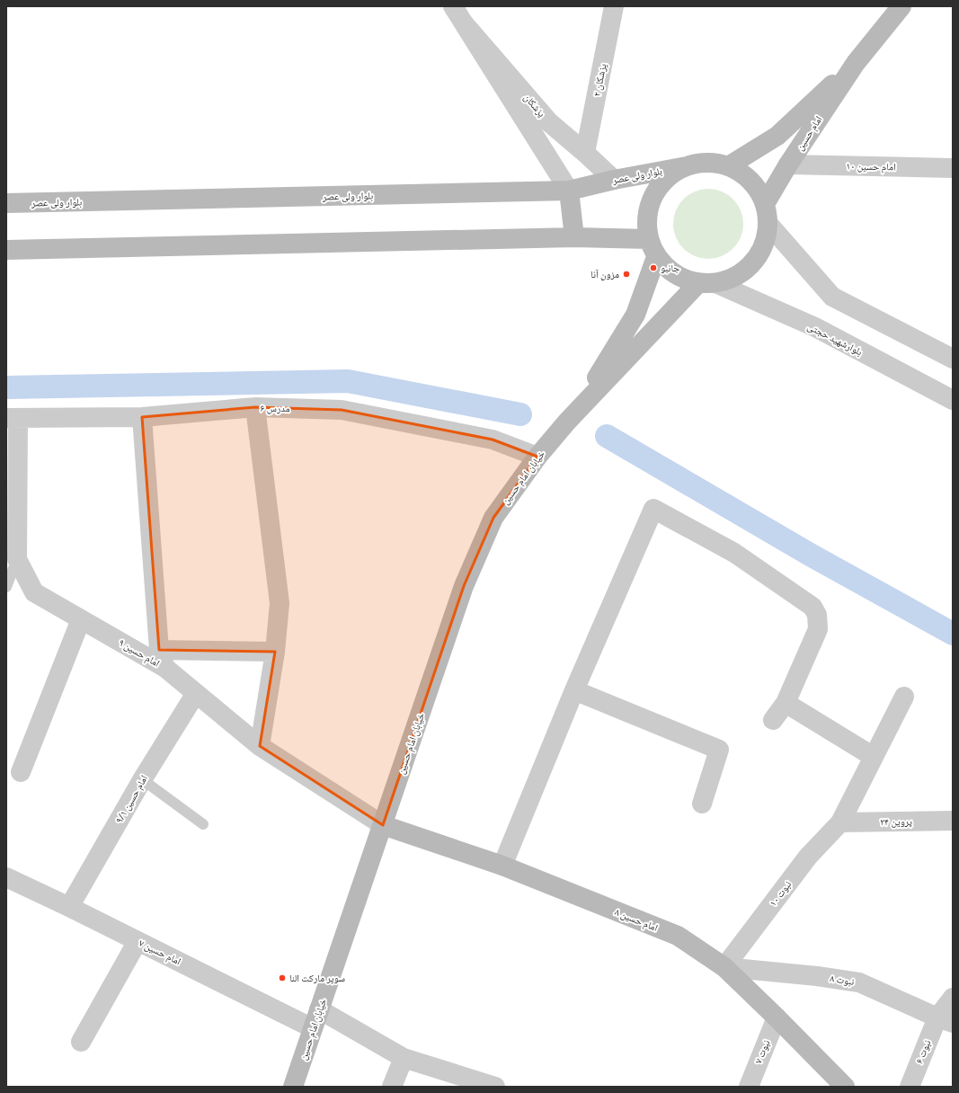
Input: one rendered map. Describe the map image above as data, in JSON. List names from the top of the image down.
{
  "streets": {
    "street": [
      "پزشکان ۲",
      "پزشکان",
      "امام حسین",
      "۱۰ امام حسین",
      "بلوار ولی عصر",
      "بلوارشهید حجتی",
      "مدرس ۶",
      "خیابان امام حسین",
      "امام حسین ۹",
      "امام حسین ۹/۱",
      "پروین ۲۴",
      "نبوت ۱۰",
      "امام حسین ۸",
      "امام حسین ۷",
      "نبوت ۸",
      "نبوت ۷",
      "نبوت ۶"
    ]
  },
  "crossings": [
    ["پزشکان ۲", "پزشکان"],
    ["پزشکان", "بلوار ولی عصر"],
    ["امام حسین", "۱۰ امام حسین"],
    ["امام حسین", "بلوار ولی عصر"],
    ["امام حسین", "بلوارشهید حجتی"],
    ["امام حسین", "خیابان امام حسین"],
    ["بلوار ولی عصر", "بلوارشهید حجتی"],
    ["بلوار ولی عصر", "خیابان امام حسین"],
    ["بلوارشهید حجتی", "خیابان امام حسین"],
    ["مدرس ۶", "خیابان امام حسین"],
    ["مدرس ۶", "امام حسین ۹"],
    ["خیابان امام حسین", "امام حسین ۹"],
    ["خیابان امام حسین", "امام حسین ۸"],
    ["خیابان امام حسین", "امام حسین ۷"],
    ["امام حسین ۹", "امام حسین ۹/۱"],
    ["امام حسین ۹", "امام حسین ۸"],
    ["امام حسین ۹/۱", "امام حسین ۷"],
    ["پروین ۲۴", "نبوت ۱۰"],
    ["نبوت ۱۰", "امام حسین ۸"],
    ["نبوت ۱۰", "نبوت ۸"],
    ["امام حسین ۸", "نبوت ۸"],
    ["امام حسین ۸", "نبوت ۷"],
    ["نبوت ۸", "نبوت ۶"]
  ],
  "places": ["جانبو", "مزون آنا", "سوپر مارکت النا"]
}
